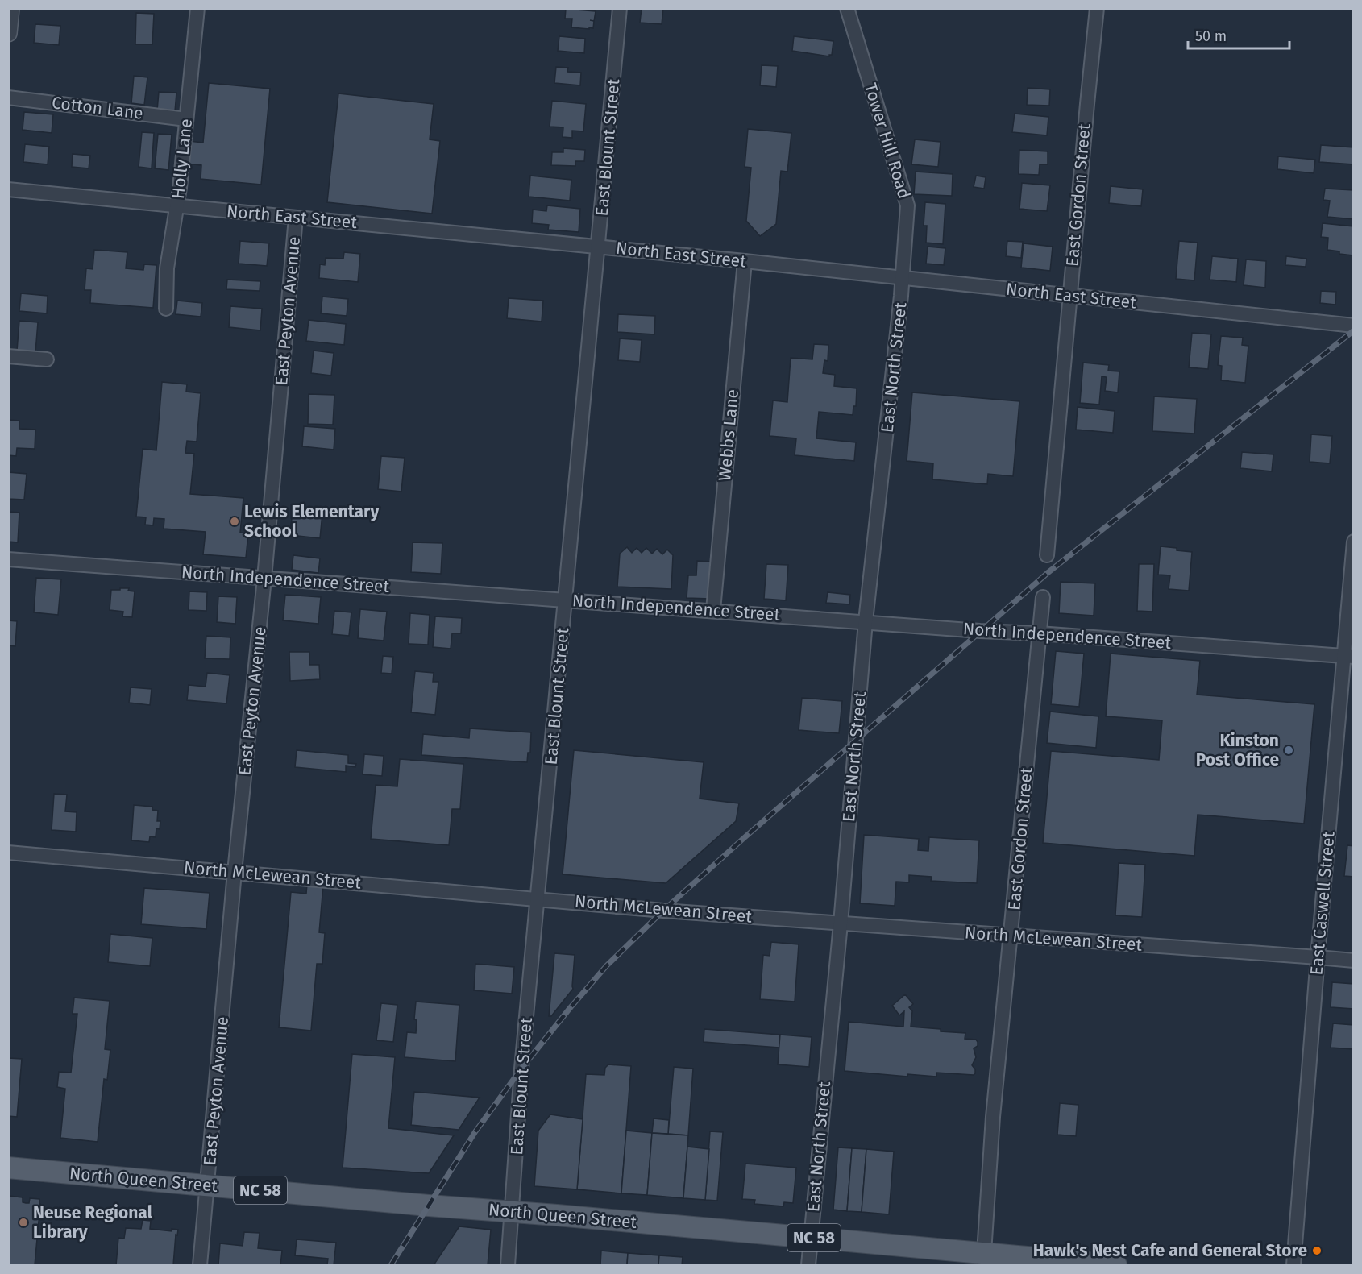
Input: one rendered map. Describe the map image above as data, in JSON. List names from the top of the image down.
{
  "streets": {
    "main road": ["North Queen Street", "NC 58"],
    "street": [
      "Cotton Lane",
      "Tower Hill Road",
      "East Blount Street",
      "Holly Lane",
      "East Gordon Street",
      "North East Street",
      "East Peyton Avenue",
      "East North Street",
      "Webbs Lane",
      "North Independence Street",
      "North McLewean Street",
      "East Caswell Street"
    ]
  },
  "crossings": [
    ["Cotton Lane", "Holly Lane"],
    ["Tower Hill Road", "North East Street"],
    ["Tower Hill Road", "East North Street"],
    ["East Blount Street", "North East Street"],
    ["East Blount Street", "North Independence Street"],
    ["East Blount Street", "North McLewean Street"],
    ["East Blount Street", "North Queen Street"],
    ["Holly Lane", "North East Street"],
    ["East Gordon Street", "North East Street"],
    ["East Gordon Street", "North Independence Street"],
    ["East Gordon Street", "North McLewean Street"],
    ["East Gordon Street", "North Queen Street"],
    ["North East Street", "East Peyton Avenue"],
    ["North East Street", "East North Street"],
    ["North East Street", "Webbs Lane"],
    ["East Peyton Avenue", "North Independence Street"],
    ["East Peyton Avenue", "North McLewean Street"],
    ["East Peyton Avenue", "North Queen Street"],
    ["East North Street", "North Independence Street"],
    ["East North Street", "North McLewean Street"],
    ["East North Street", "North Queen Street"],
    ["Webbs Lane", "North Independence Street"],
    ["North Independence Street", "East Caswell Street"],
    ["North McLewean Street", "East Caswell Street"]
  ],
  "places": [
    "Lewis Elementary School",
    "Kinston Post Office",
    "Neuse Regional Library",
    "Hawk's Nest Cafe and General Store"
  ],
  "scale_bar": "50 m"
}
